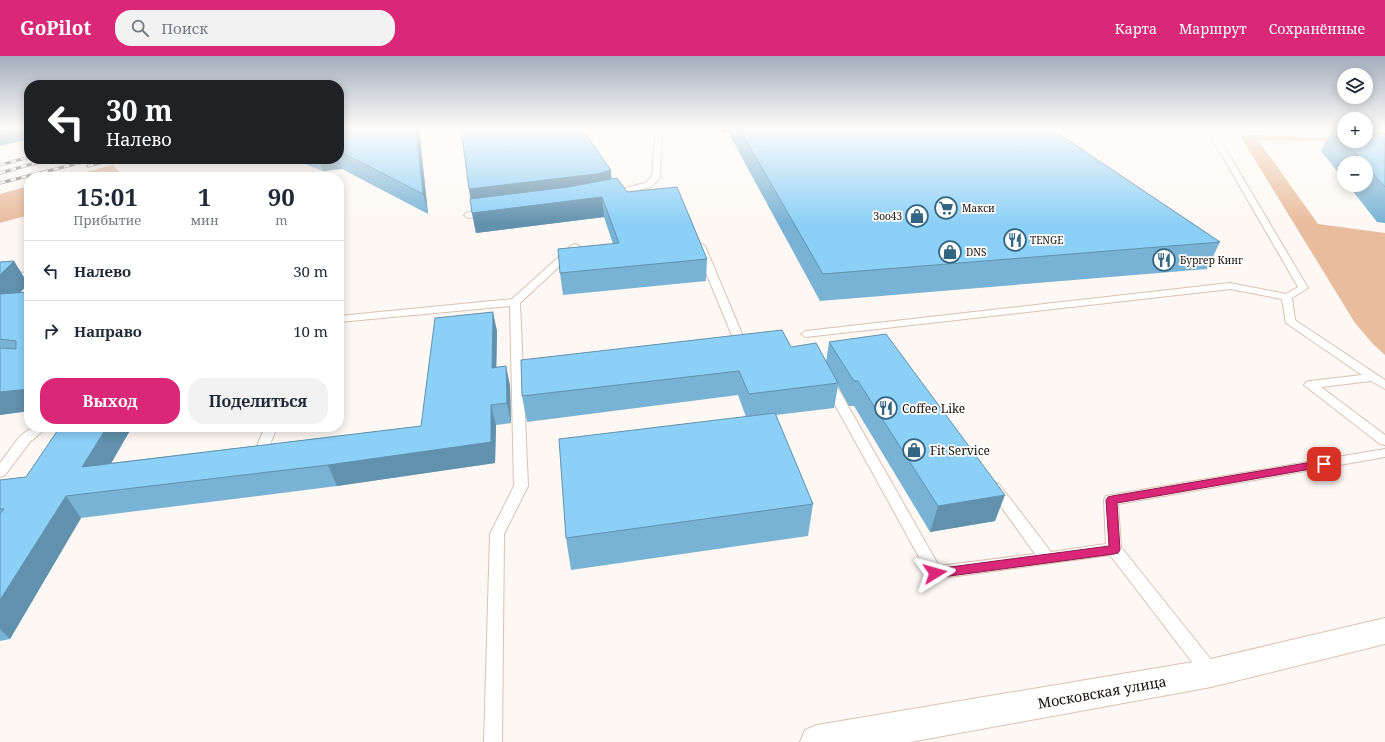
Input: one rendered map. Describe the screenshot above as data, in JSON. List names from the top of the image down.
{
  "streets": {
    "main road": ["Московская улица"]
  },
  "places": {
    "supermarket": ["Макси"],
    "shop": ["Зоо43", "DNS", "Fit Service"],
    "restaurant": ["TENGE", "Бургер Кинг", "Coffee Like"]
  },
  "page": {
    "header": "GoPilot",
    "search": "Поиск",
    "nav": ["Карта", "Маршрут", "Сохранённые"],
    "map_buttons": ["+", "−"],
    "turn": ["30 m", "Налево"],
    "eta": [
      "15:01",
      "Прибытие",
      "1",
      "мин",
      "90",
      "m"
    ],
    "list": [
      {
        "name": "Налево",
        "value": "30 m"
      },
      {
        "name": "Направо",
        "value": "10 m"
      }
    ],
    "buttons": ["Выход", "Поделиться"]
  }
}
